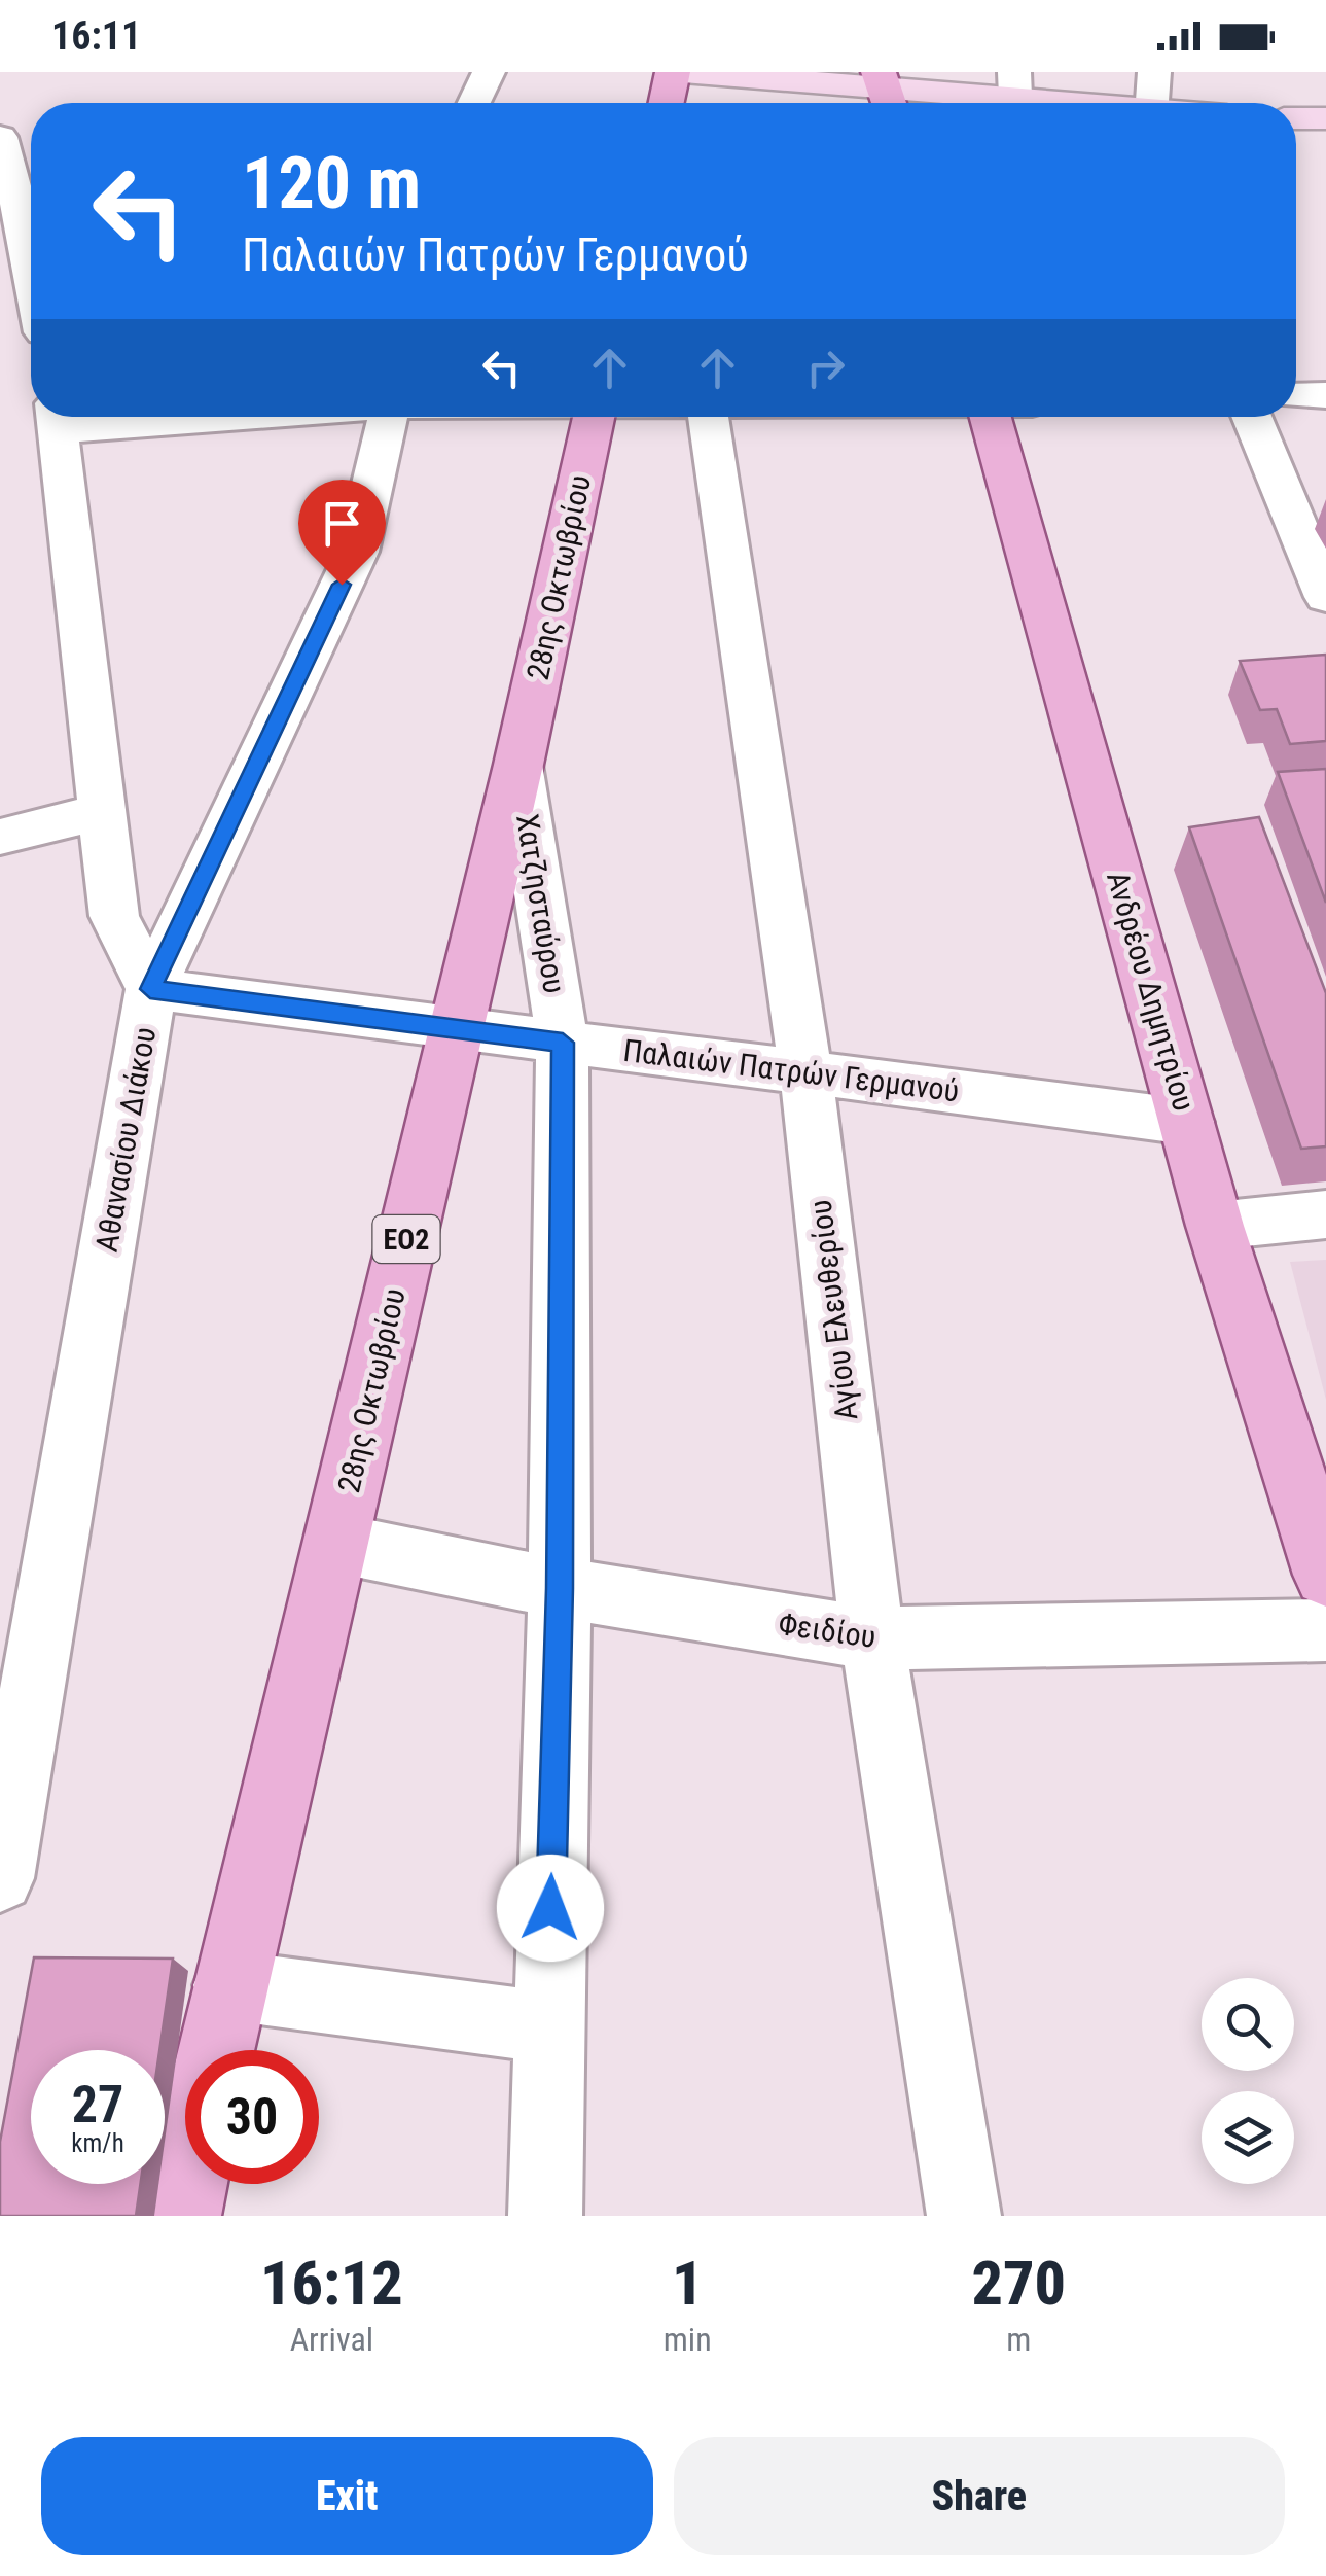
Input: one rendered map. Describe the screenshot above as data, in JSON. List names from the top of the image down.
{
  "streets": {
    "main road": ["28ης Οκτωβρίου", "Ανδρέου Δημητρίου", "ΕΟ2"],
    "street": [
      "Χατζησταύρου",
      "Παλαιών Πατρών Γερμανού",
      "Αθανασίου Διάκου",
      "Αγίου Ελευθερίου",
      "Φειδίου"
    ]
  },
  "crossings": [
    ["28ης Οκτωβρίου", "Χατζησταύρου"],
    ["28ης Οκτωβρίου", "Παλαιών Πατρών Γερμανού"],
    ["28ης Οκτωβρίου", "Φειδίου"],
    ["Χατζησταύρου", "Παλαιών Πατρών Γερμανού"],
    ["Χατζησταύρου", "Φειδίου"],
    ["Ανδρέου Δημητρίου", "Παλαιών Πατρών Γερμανού"],
    ["Παλαιών Πατρών Γερμανού", "Αθανασίου Διάκου"],
    ["Παλαιών Πατρών Γερμανού", "Αγίου Ελευθερίου"],
    ["Αγίου Ελευθερίου", "Φειδίου"]
  ],
  "page": {
    "status": "16:11",
    "turn": ["120 m", "Παλαιών Πατρών Γερμανού"],
    "speed": "27 km/h",
    "limit": "30",
    "eta": [
      "16:12",
      "Arrival",
      "1",
      "min",
      "270",
      "m"
    ],
    "buttons": ["Exit", "Share"]
  }
}
